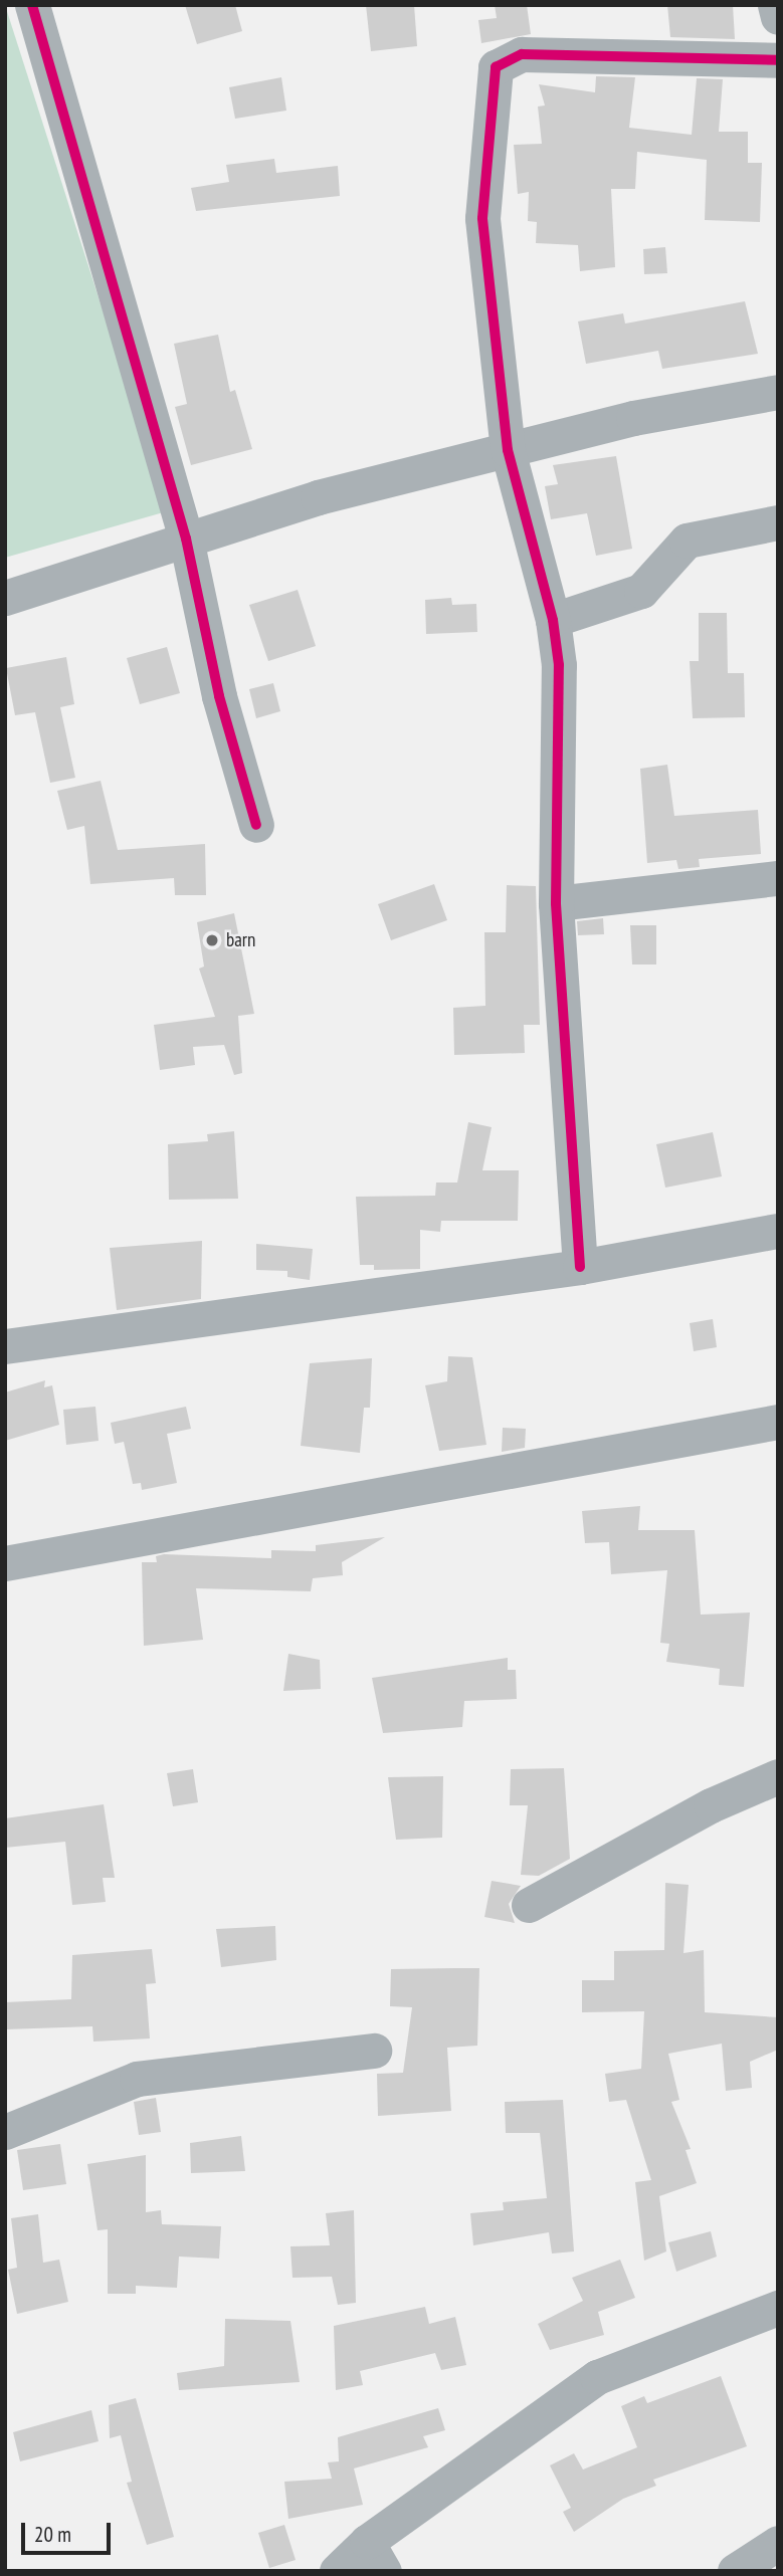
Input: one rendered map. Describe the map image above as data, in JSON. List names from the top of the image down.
{
  "places": ["barn"],
  "scale_bar": "20 m"
}
